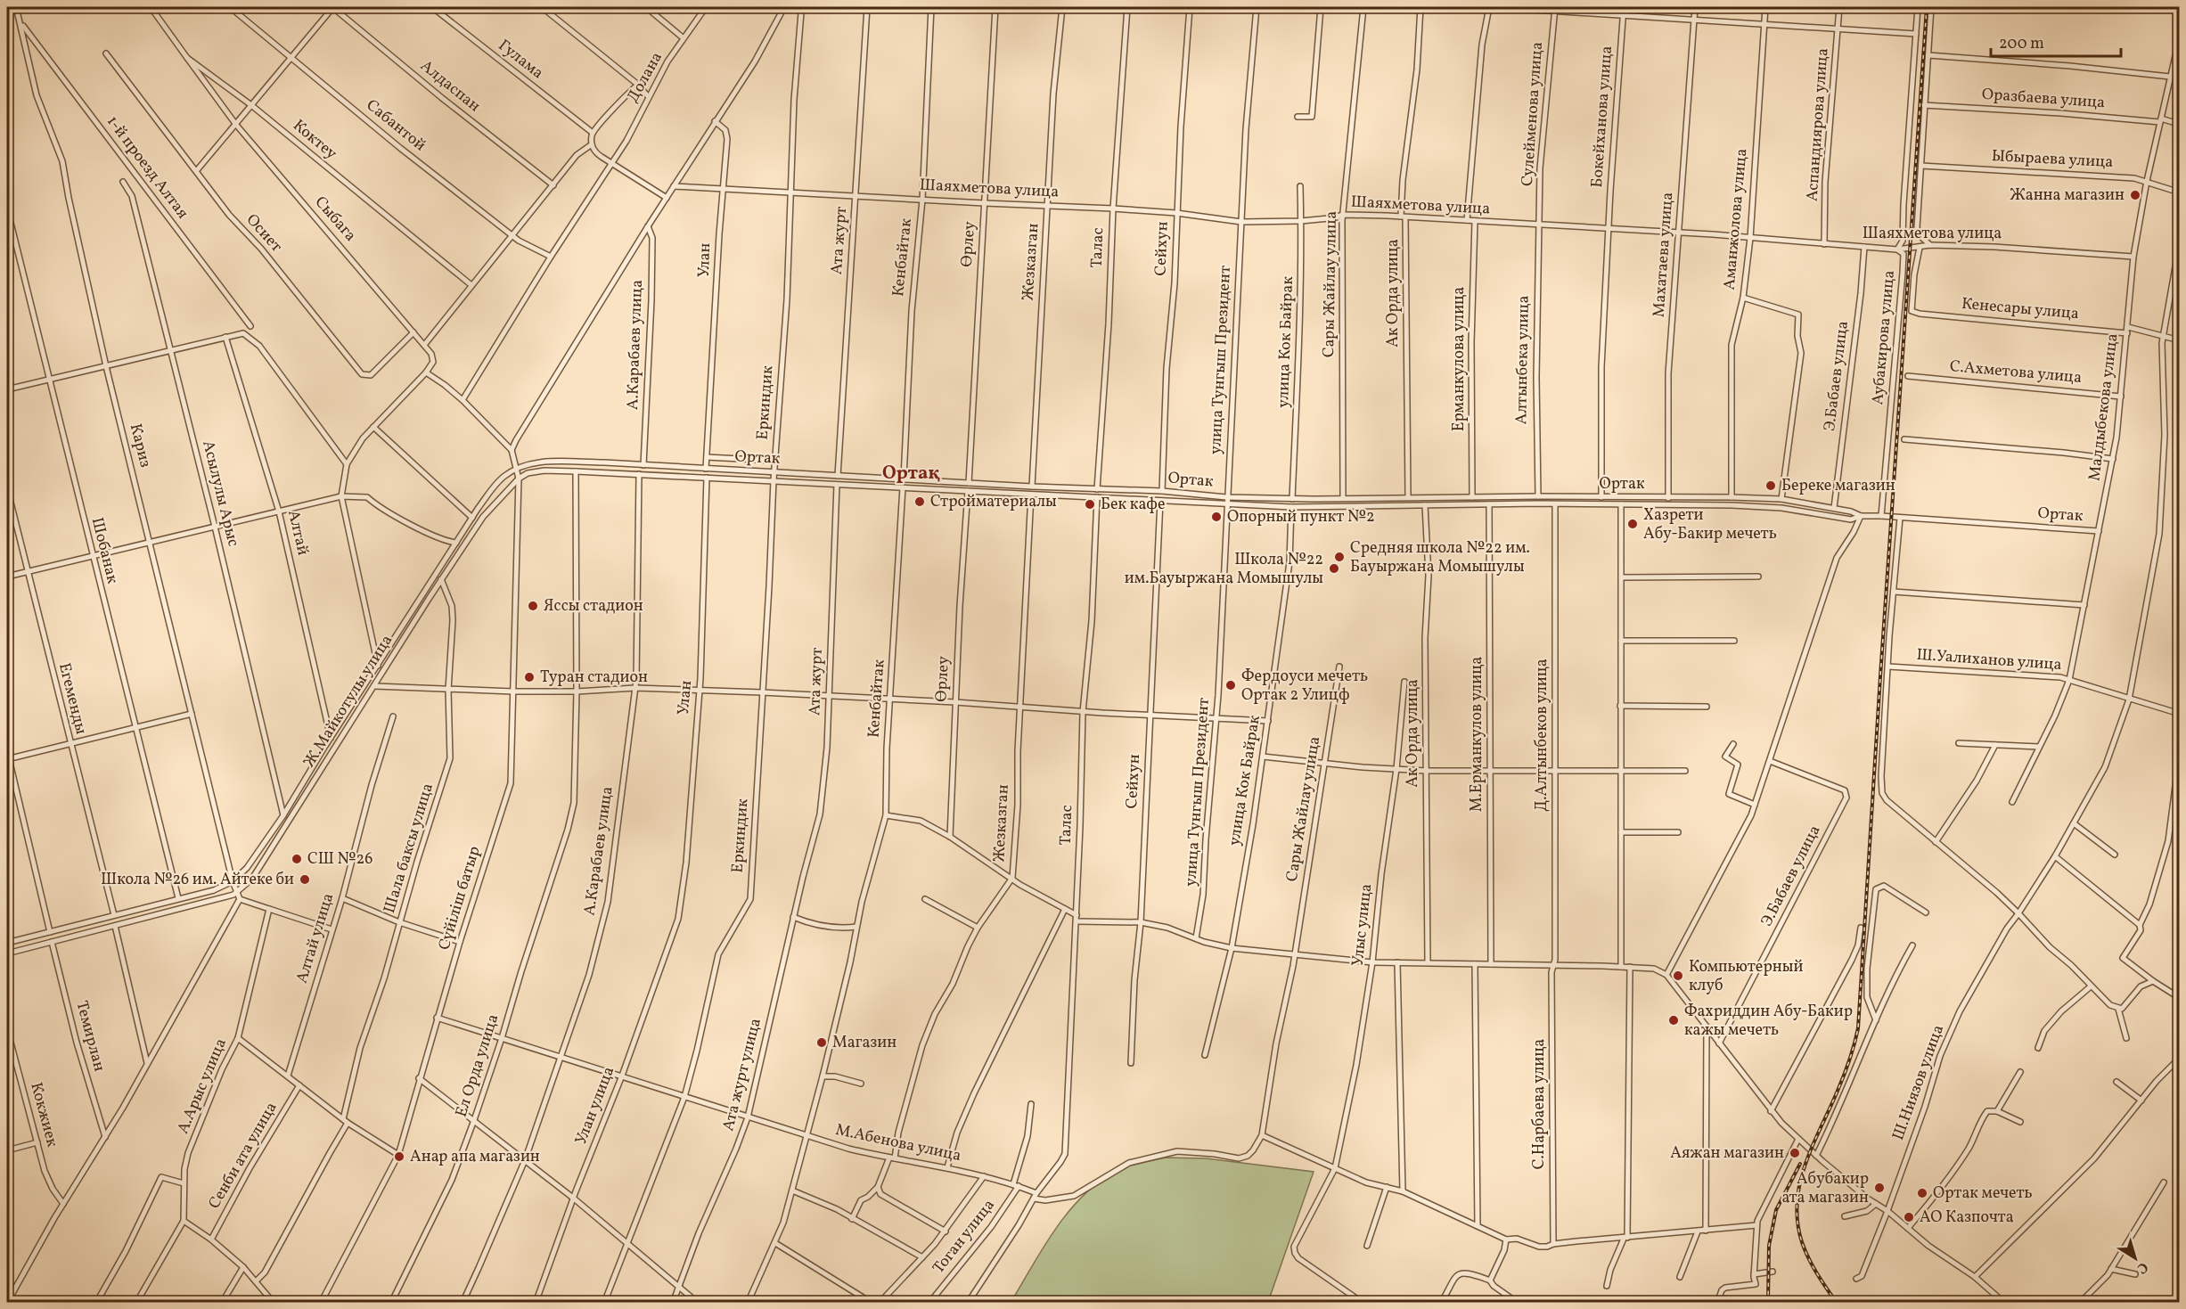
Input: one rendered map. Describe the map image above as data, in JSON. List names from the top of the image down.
{
  "streets": {
    "street": [
      "Гулама",
      "Долана",
      "Алдаспан",
      "Оразбаева улица",
      "Сулейменова улица",
      "Бокейханова улица",
      "Аспандиярова улица",
      "Сабантой",
      "Коктеу",
      "Ыбыраева улица",
      "1-й проезд Алтая",
      "Шаяхметова улица",
      "Сыбага",
      "Аманжолова улица",
      "Осиет",
      "Ата журт",
      "Өрлеу",
      "Талас",
      "Сейхун",
      "Махатаева улица",
      "Кенбайтак",
      "Улан",
      "Жезказган",
      "Сары Жайлау улица",
      "Ак Орда улица",
      "Кенесары улица",
      "Аубакирова улица",
      "улица Кок Байрак",
      "А.Карабаев улица",
      "Ерманкулова улица",
      "улица Тунгыш Президент",
      "Алтынбека улица",
      "С.Ахметова улица",
      "Э.Бабаев улица",
      "Еркиндик",
      "Малдыбекова улица",
      "Кариз",
      "Ортак",
      "Асылулы Арыс",
      "Алтай",
      "Шобанак",
      "Ш.Уалиханов улица",
      "Егеменды",
      "Ж.Майкотулы улица",
      "М.Ерманкулов улица",
      "Д.Алтынбеков улица",
      "Шала баксы улица",
      "Сүйіліш батыр",
      "Улыс улица",
      "Алтай улица",
      "Темирлан",
      "Ел Орда улица",
      "Ата журт улица",
      "Ш.Ниязов улица",
      "А.Арыс улица",
      "С.Нарбаева улица",
      "Улан улица",
      "Кокжиек",
      "М.Абенова улица",
      "Сенби ата улица",
      "Тоган улица"
    ]
  },
  "crossings": [
    ["Долана", "Сабантой"],
    ["Оразбаева улица", "Малдыбекова улица"],
    ["Сулейменова улица", "Шаяхметова улица"],
    ["Сулейменова улица", "Алтынбека улица"],
    ["Бокейханова улица", "Шаяхметова улица"],
    ["Бокейханова улица", "Ортак"],
    ["Аспандиярова улица", "Шаяхметова улица"],
    ["Коктеу", "Сыбага"],
    ["Ыбыраева улица", "Малдыбекова улица"],
    ["1-й проезд Алтая", "Кариз"],
    ["Шаяхметова улица", "Аманжолова улица"],
    ["Шаяхметова улица", "Ата журт"],
    ["Шаяхметова улица", "Өрлеу"],
    ["Шаяхметова улица", "Талас"],
    ["Шаяхметова улица", "Сейхун"],
    ["Шаяхметова улица", "Махатаева улица"],
    ["Шаяхметова улица", "Кенбайтак"],
    ["Шаяхметова улица", "Улан"],
    ["Шаяхметова улица", "Жезказган"],
    ["Шаяхметова улица", "Сары Жайлау улица"],
    ["Шаяхметова улица", "Ак Орда улица"],
    ["Шаяхметова улица", "Кенесары улица"],
    ["Шаяхметова улица", "Аубакирова улица"],
    ["Шаяхметова улица", "улица Кок Байрак"],
    ["Шаяхметова улица", "Ерманкулова улица"],
    ["Шаяхметова улица", "улица Тунгыш Президент"],
    ["Шаяхметова улица", "Алтынбека улица"],
    ["Шаяхметова улица", "Э.Бабаев улица"],
    ["Шаяхметова улица", "Еркиндик"],
    ["Шаяхметова улица", "Малдыбекова улица"],
    ["Сыбага", "Осиет"],
    ["Аманжолова улица", "Ортак"],
    ["Ата журт", "Ортак"],
    ["Ата журт", "Ата журт улица"],
    ["Өрлеу", "Ортак"],
    ["Талас", "Ортак"],
    ["Талас", "М.Абенова улица"],
    ["Сейхун", "Ортак"],
    ["Махатаева улица", "Ортак"],
    ["Кенбайтак", "Ортак"],
    ["Кенбайтак", "М.Абенова улица"],
    ["Улан", "Ортак"],
    ["Улан", "Улан улица"],
    ["Жезказган", "Ортак"],
    ["Жезказган", "М.Абенова улица"],
    ["Сары Жайлау улица", "Ортак"],
    ["Ак Орда улица", "Ортак"],
    ["Кенесары улица", "Малдыбекова улица"],
    ["Кенесары улица", "Ш.Ниязов улица"],
    ["Аубакирова улица", "Ортак"],
    ["улица Кок Байрак", "Ортак"],
    ["А.Карабаев улица", "Ортак"],
    ["А.Карабаев улица", "М.Абенова улица"],
    ["Ерманкулова улица", "Ортак"],
    ["улица Тунгыш Президент", "Ортак"],
    ["Алтынбека улица", "Ортак"],
    ["С.Ахметова улица", "Малдыбекова улица"],
    ["Э.Бабаев улица", "Ортак"],
    ["Еркиндик", "Ортак"],
    ["Еркиндик", "М.Абенова улица"],
    ["Малдыбекова улица", "Ортак"],
    ["Малдыбекова улица", "Ш.Уалиханов улица"],
    ["Кариз", "Ж.Майкотулы улица"],
    ["Ортак", "Ж.Майкотулы улица"],
    ["Ортак", "М.Ерманкулов улица"],
    ["Ортак", "Д.Алтынбеков улица"],
    ["Ортак", "Сүйіліш батыр"],
    ["Ортак", "Ел Орда улица"],
    ["Асылулы Арыс", "Ж.Майкотулы улица"],
    ["Алтай", "Ж.Майкотулы улица"],
    ["Шобанак", "Ж.Майкотулы улица"],
    ["Ш.Уалиханов улица", "Ш.Ниязов улица"],
    ["Егеменды", "Ж.Майкотулы улица"],
    ["Ж.Майкотулы улица", "Шала баксы улица"],
    ["Ж.Майкотулы улица", "Сүйіліш батыр"],
    ["Ж.Майкотулы улица", "Темирлан"],
    ["Д.Алтынбеков улица", "С.Нарбаева улица"],
    ["Сүйіліш батыр", "М.Абенова улица"],
    ["Ел Орда улица", "М.Абенова улица"],
    ["Ата журт улица", "М.Абенова улица"],
    ["Улан улица", "М.Абенова улица"],
    ["М.Абенова улица", "Тоган улица"]
  ],
  "districts": ["Ортақ"],
  "places": [
    "Жанна магазин",
    "Береке магазин",
    "Стройматериалы",
    "Бек кафе",
    "Опорный пункт №2",
    "Хазрети Абу-Бакир мечеть",
    "Средняя школа №22 им. Бауыржана Момышулы",
    "Школа №22 им.Бауыржана Момышулы",
    "Яссы стадион",
    "Туран стадион",
    "Фердоуси мечеть Ортак 2 Улицф",
    "СШ №26",
    "Школа №26 им. Айтеке би",
    "Компьютерный клуб",
    "Фахриддин Абу-Бакир кажы мечеть",
    "Магазин",
    "Аяжан магазин",
    "Анар апа магазин",
    "Абубакир ата магазин",
    "Ортак мечеть",
    "АО Казпочта"
  ],
  "scale_bar": "200 m",
  "north": "bottom right"
}
